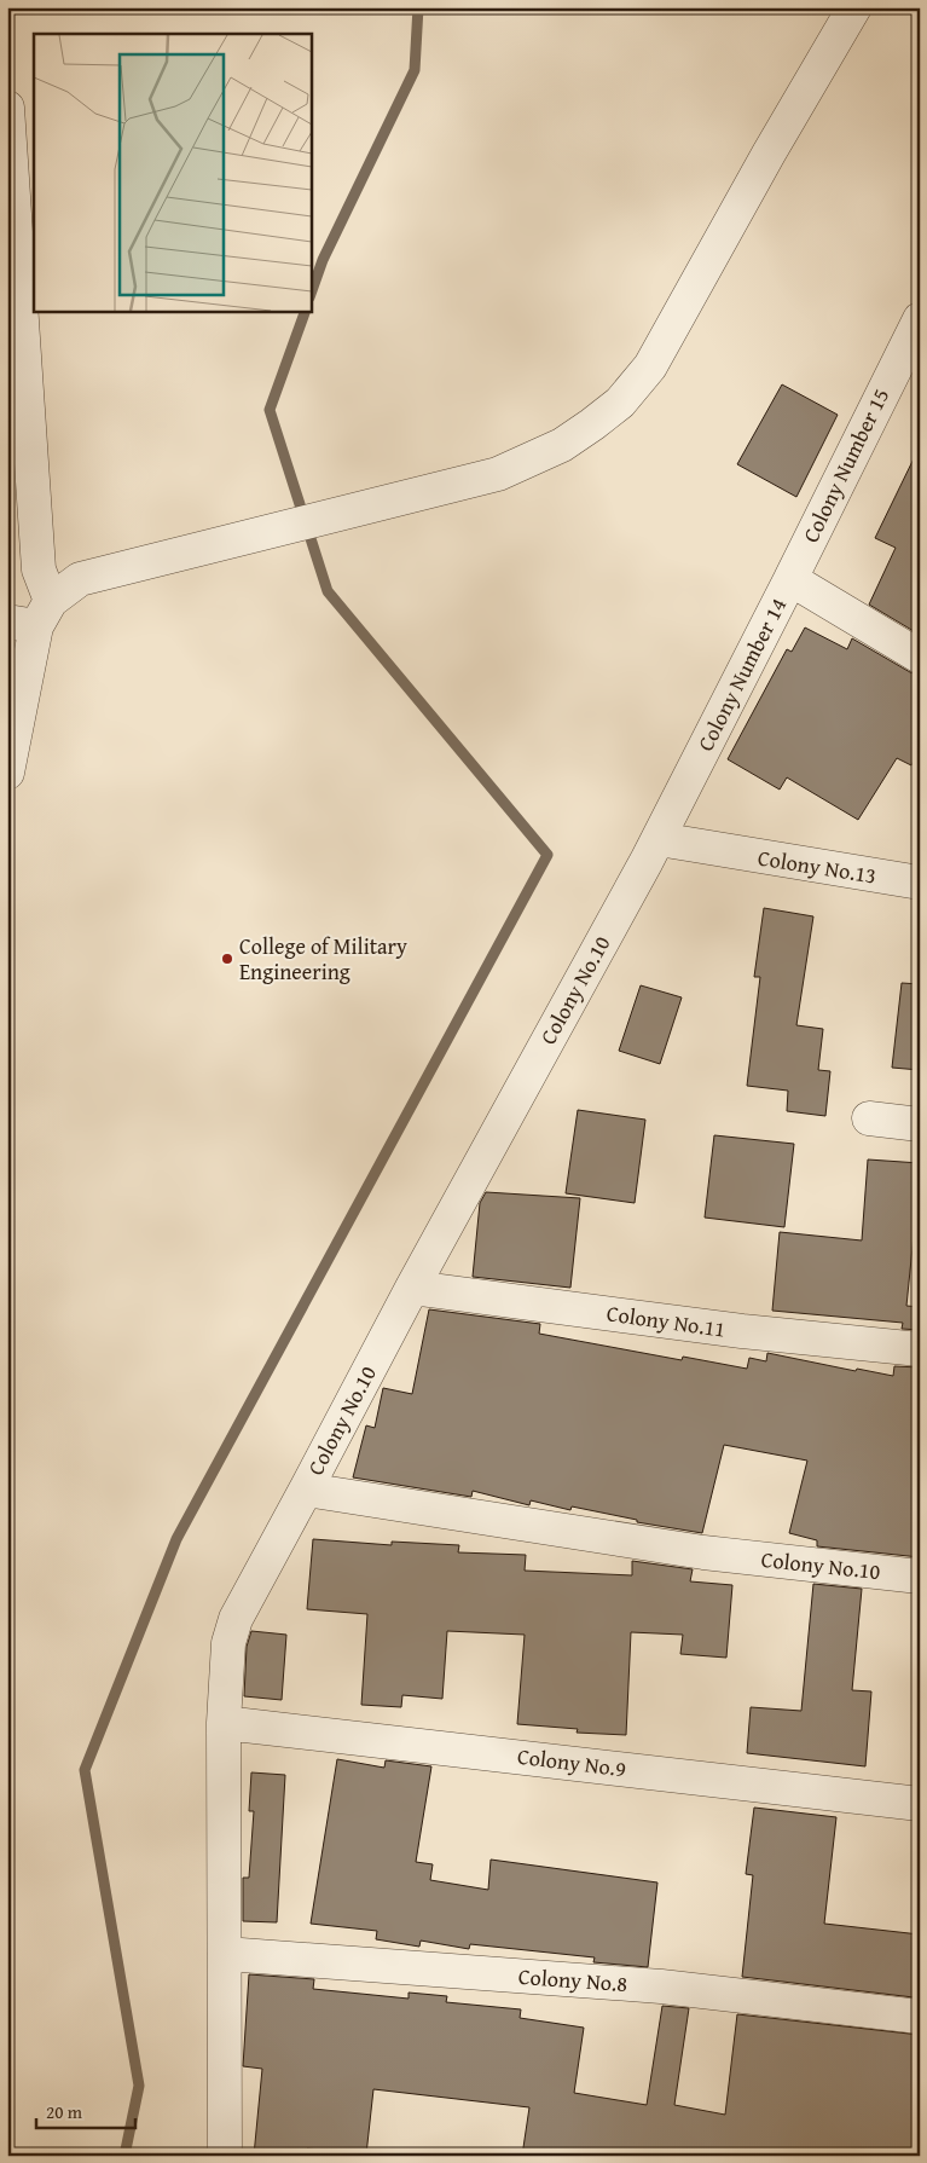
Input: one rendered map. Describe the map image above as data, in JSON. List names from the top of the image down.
{
  "streets": {
    "street": [
      "Colony Number 15",
      "Colony Number 14",
      "Colony No.13",
      "Colony No.10",
      "Colony No.11",
      "Colony No.9",
      "Colony No.8"
    ]
  },
  "crossings": [
    ["Colony Number 15", "Colony Number 14"],
    ["Colony Number 14", "Colony No.13"],
    ["Colony Number 14", "Colony No.10"],
    ["Colony No.13", "Colony No.10"],
    ["Colony No.10", "Colony No.11"]
  ],
  "places": ["College of Military Engineering"],
  "scale_bar": "20 m"
}
